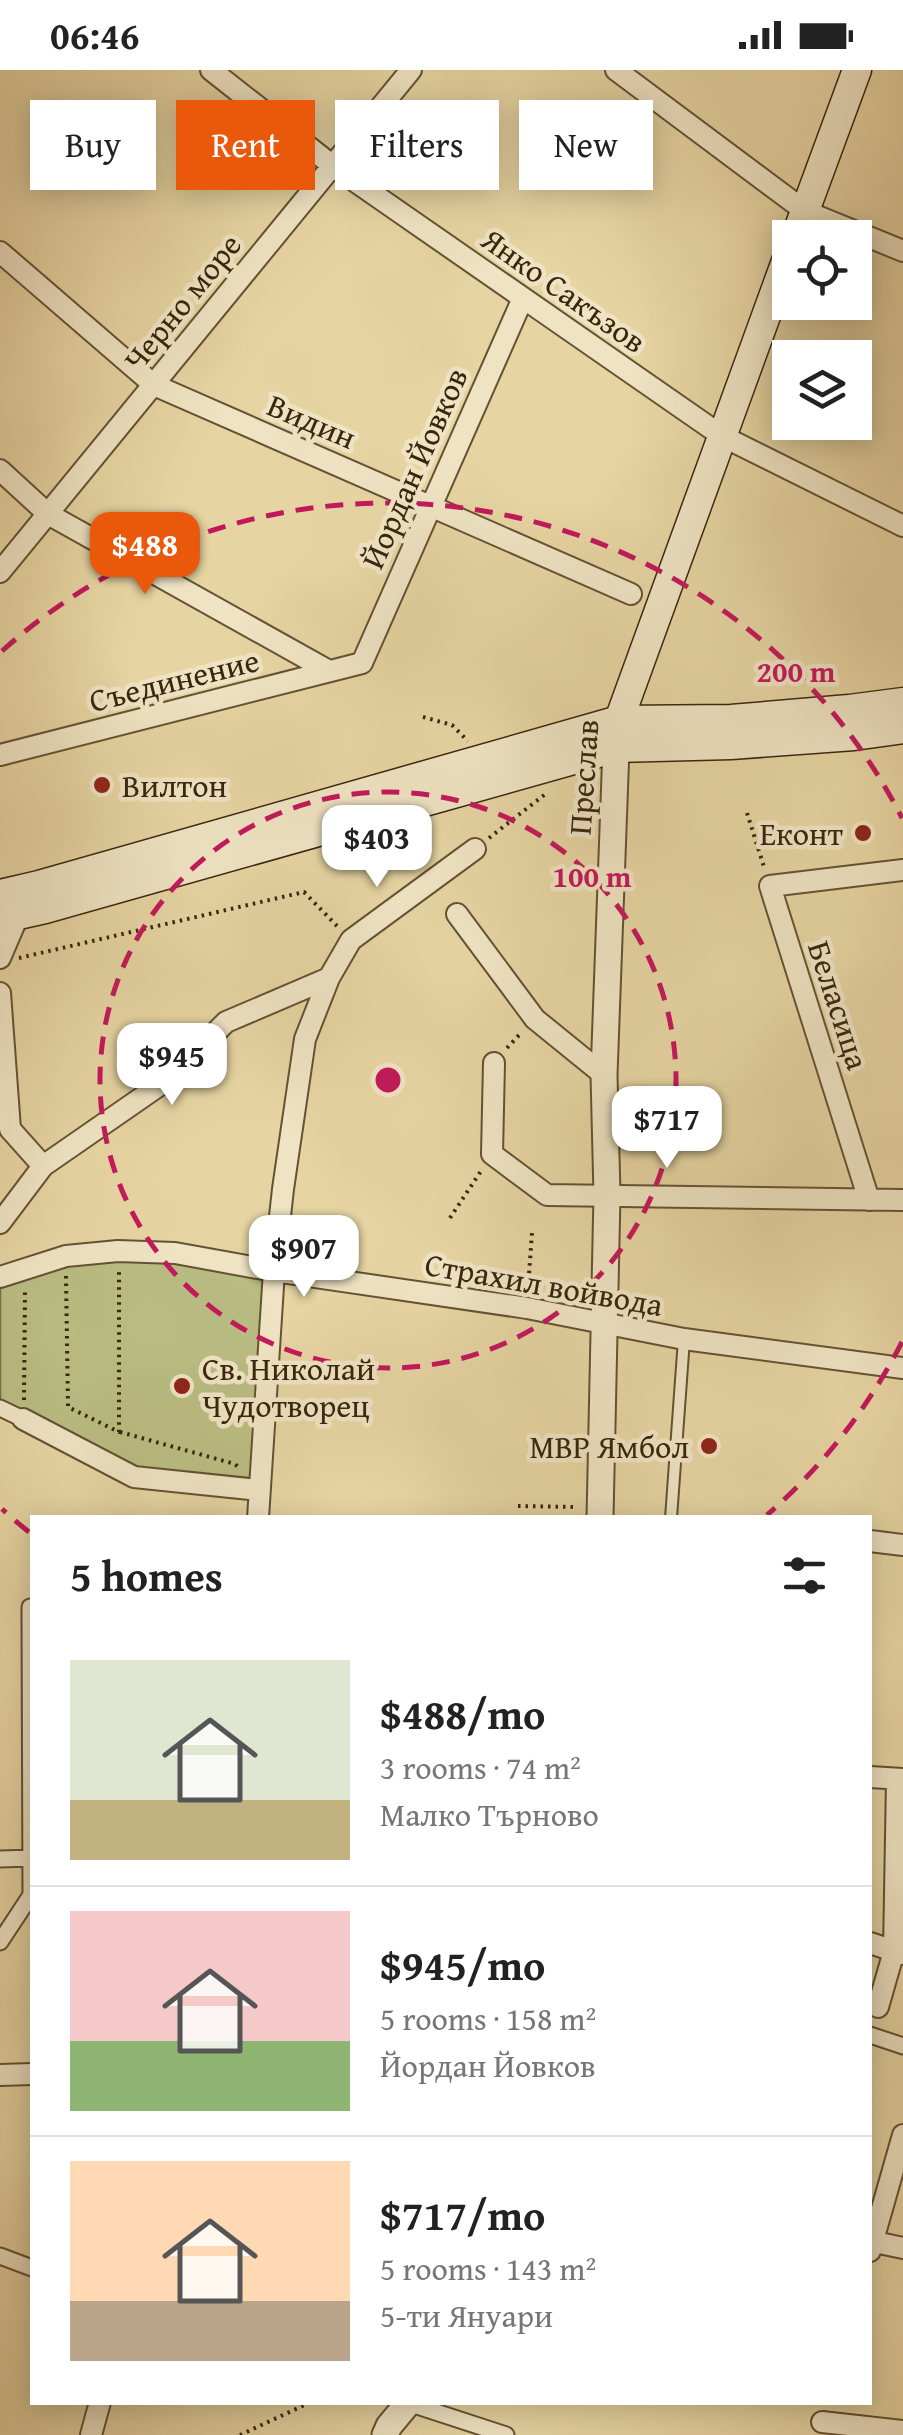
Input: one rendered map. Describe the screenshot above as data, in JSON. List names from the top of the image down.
{
  "streets": {
    "main road": ["Преслав"],
    "street": [
      "Янко Сакъзов",
      "Черно море",
      "Видин",
      "Йордан Йовков",
      "Съединение",
      "Беласица",
      "Страхил войвода"
    ]
  },
  "crossings": [
    ["Янко Сакъзов", "Черно море"],
    ["Янко Сакъзов", "Йордан Йовков"],
    ["Янко Сакъзов", "Преслав"],
    ["Черно море", "Видин"],
    ["Видин", "Йордан Йовков"],
    ["Йордан Йовков", "Съединение"],
    ["Преслав", "Страхил войвода"]
  ],
  "places": [
    "Вилтон",
    "Еконт",
    "Св. Николай Чудотворец",
    "МВР Ямбол"
  ],
  "page": {
    "status": "06:46",
    "chip": [
      "Buy",
      "Rent",
      "Filters",
      "New"
    ],
    "price": [
      "$488",
      "$403",
      "$945",
      "$717",
      "$907"
    ],
    "heading": "5 homes",
    "list": [
      {
        "name": "$488/mo",
        "note": "3 rooms · 74 m² · Малко Търново"
      },
      {
        "name": "$945/mo",
        "note": "5 rooms · 158 m² · Йордан Йовков"
      },
      {
        "name": "$717/mo",
        "note": "5 rooms · 143 m² · 5-ти Януари"
      }
    ]
  },
  "rings": ["200 m", "100 m"]
}
